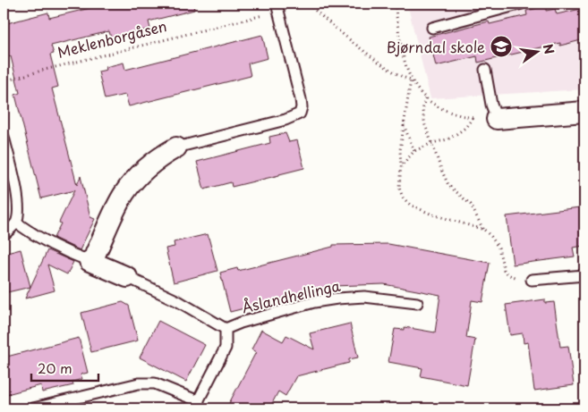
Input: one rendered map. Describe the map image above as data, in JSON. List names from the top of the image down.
{
  "streets": {
    "lane": ["Åslandhellinga"],
    "path": ["Meklenborgåsen"]
  },
  "places": {
    "school or university": ["Bjørndal skole"]
  },
  "scale_bar": "20 m",
  "north": "right"
}
